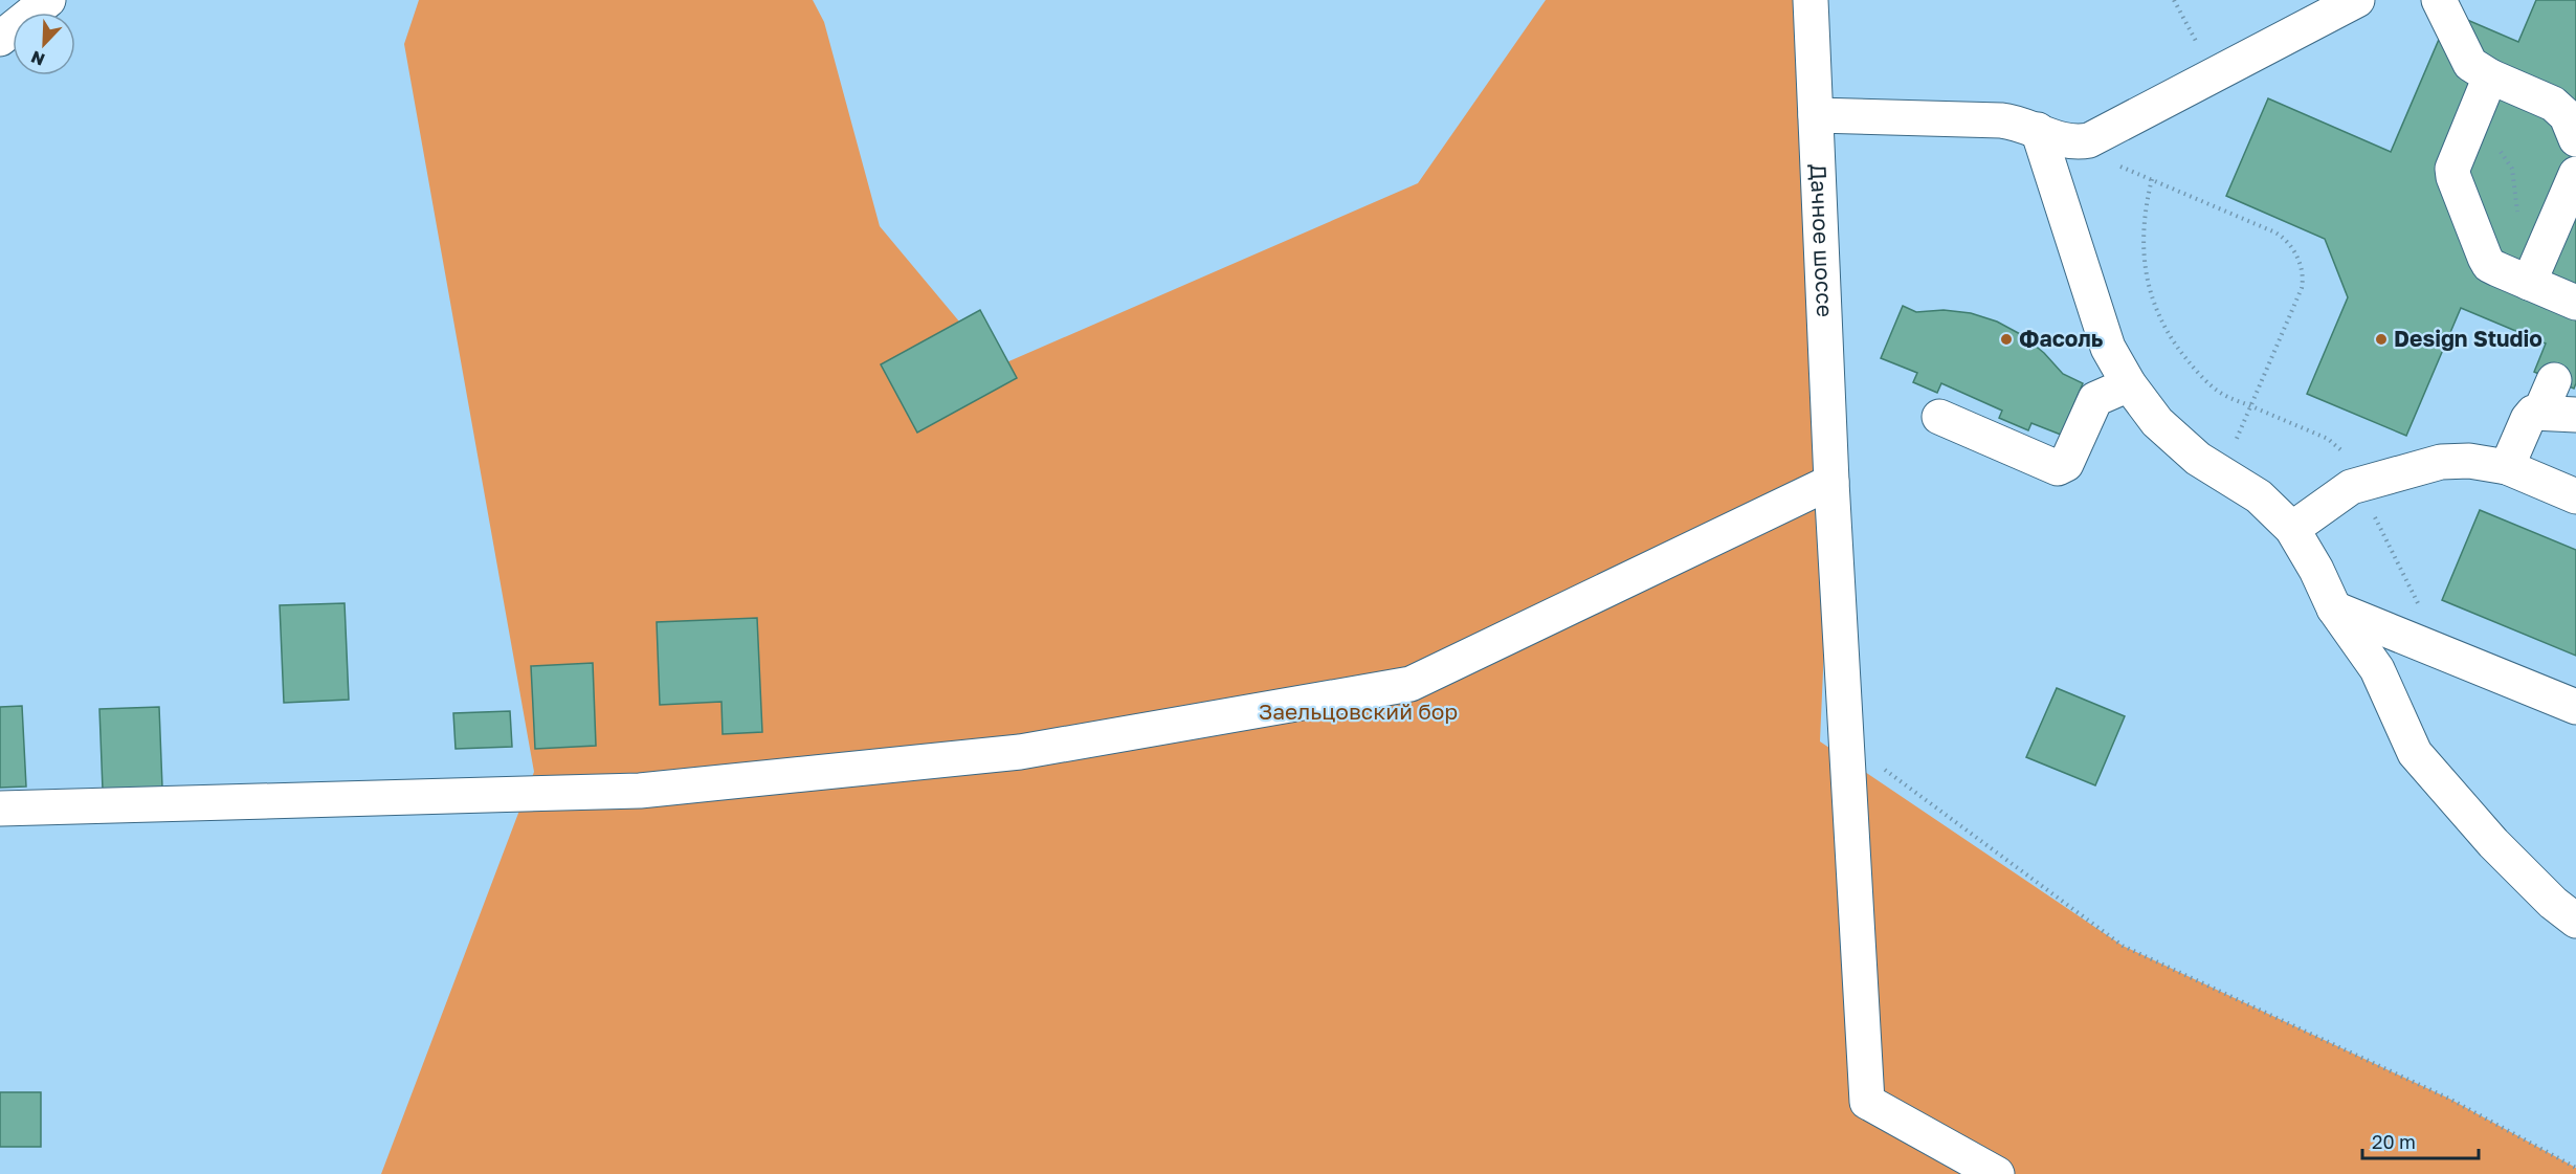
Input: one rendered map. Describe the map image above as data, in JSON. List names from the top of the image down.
{
  "streets": {
    "street": ["Дачное шоссе"]
  },
  "parks": ["Заельцовский бор"],
  "places": ["Фасоль", "Design Studio"],
  "scale_bar": "20 m",
  "north": "bottom left"
}
